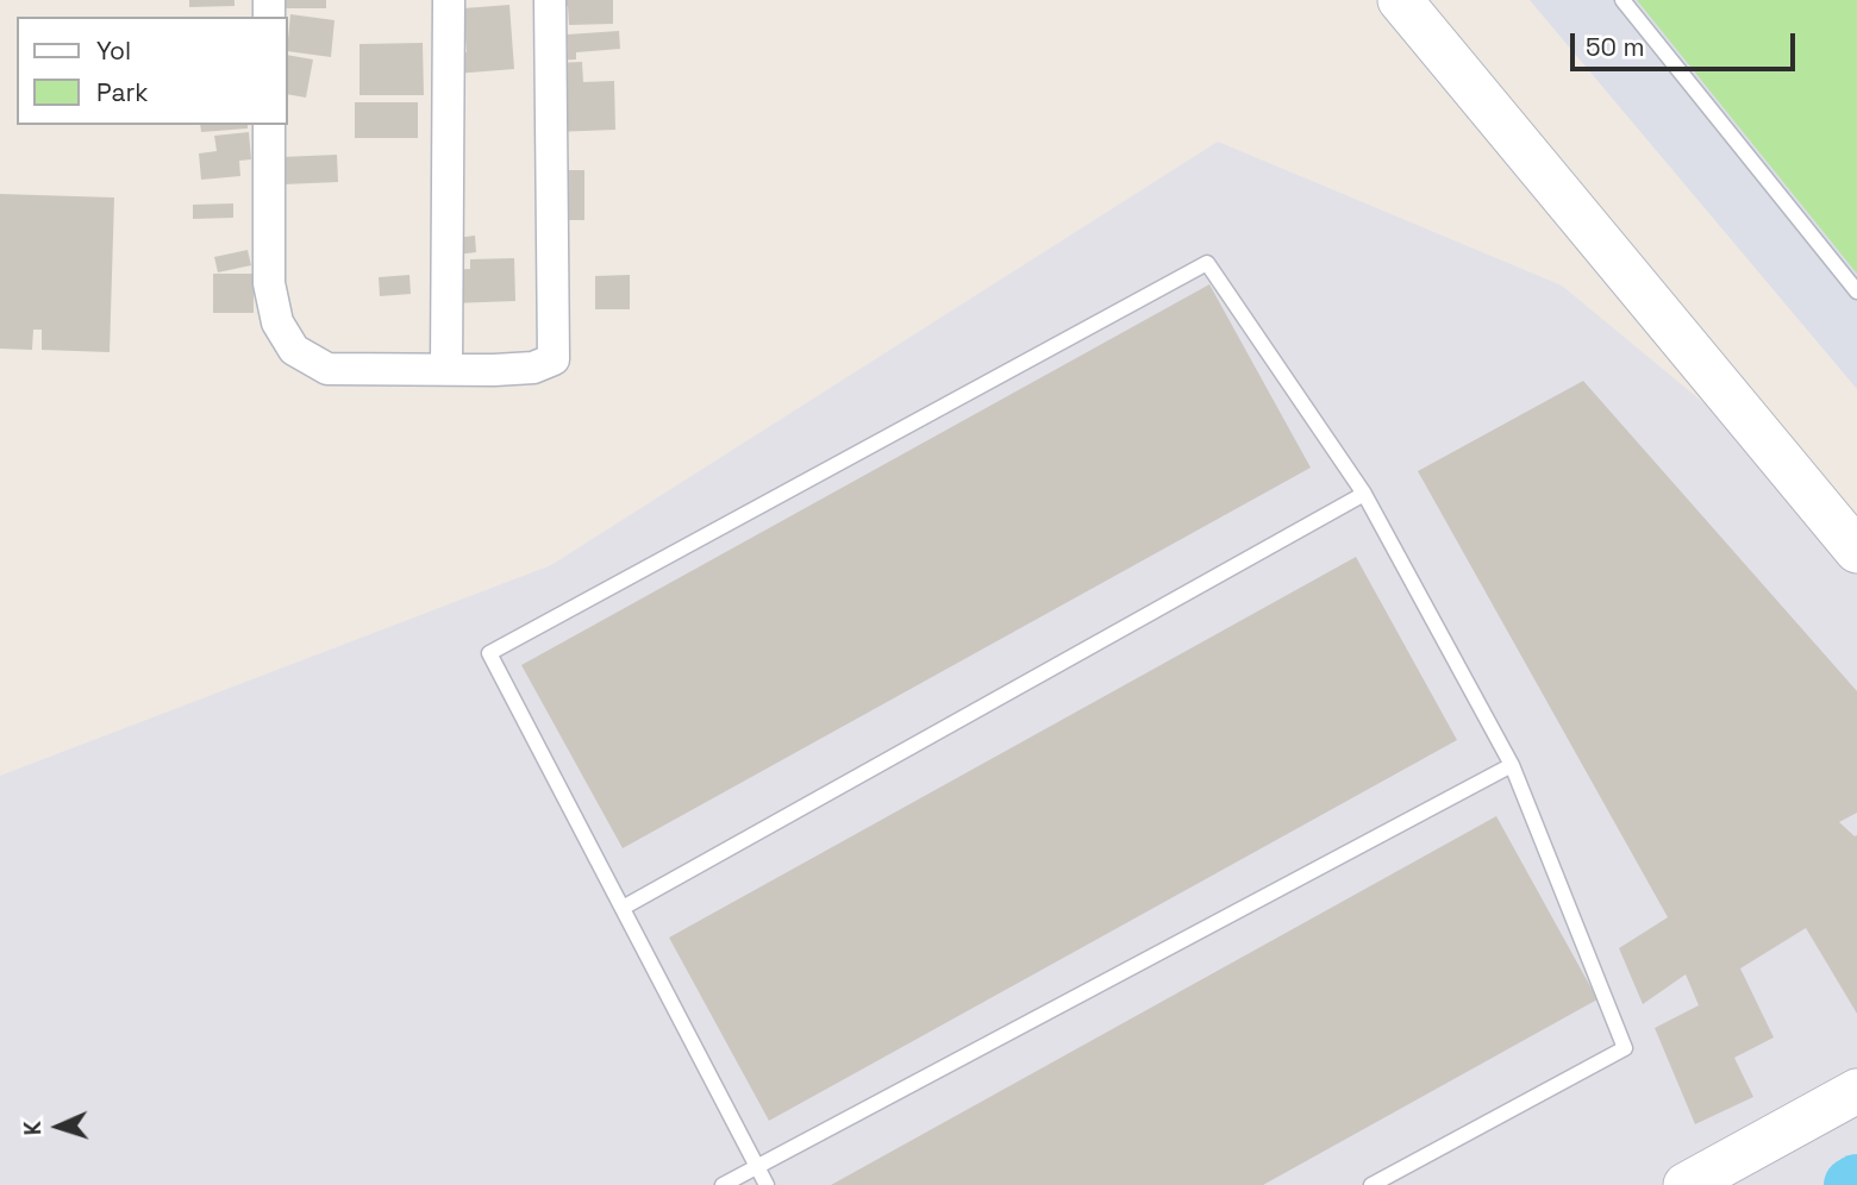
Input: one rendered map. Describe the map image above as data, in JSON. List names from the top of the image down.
{
  "legend": ["Yol", "Park"],
  "scale_bar": "50 m",
  "north": "left"
}
